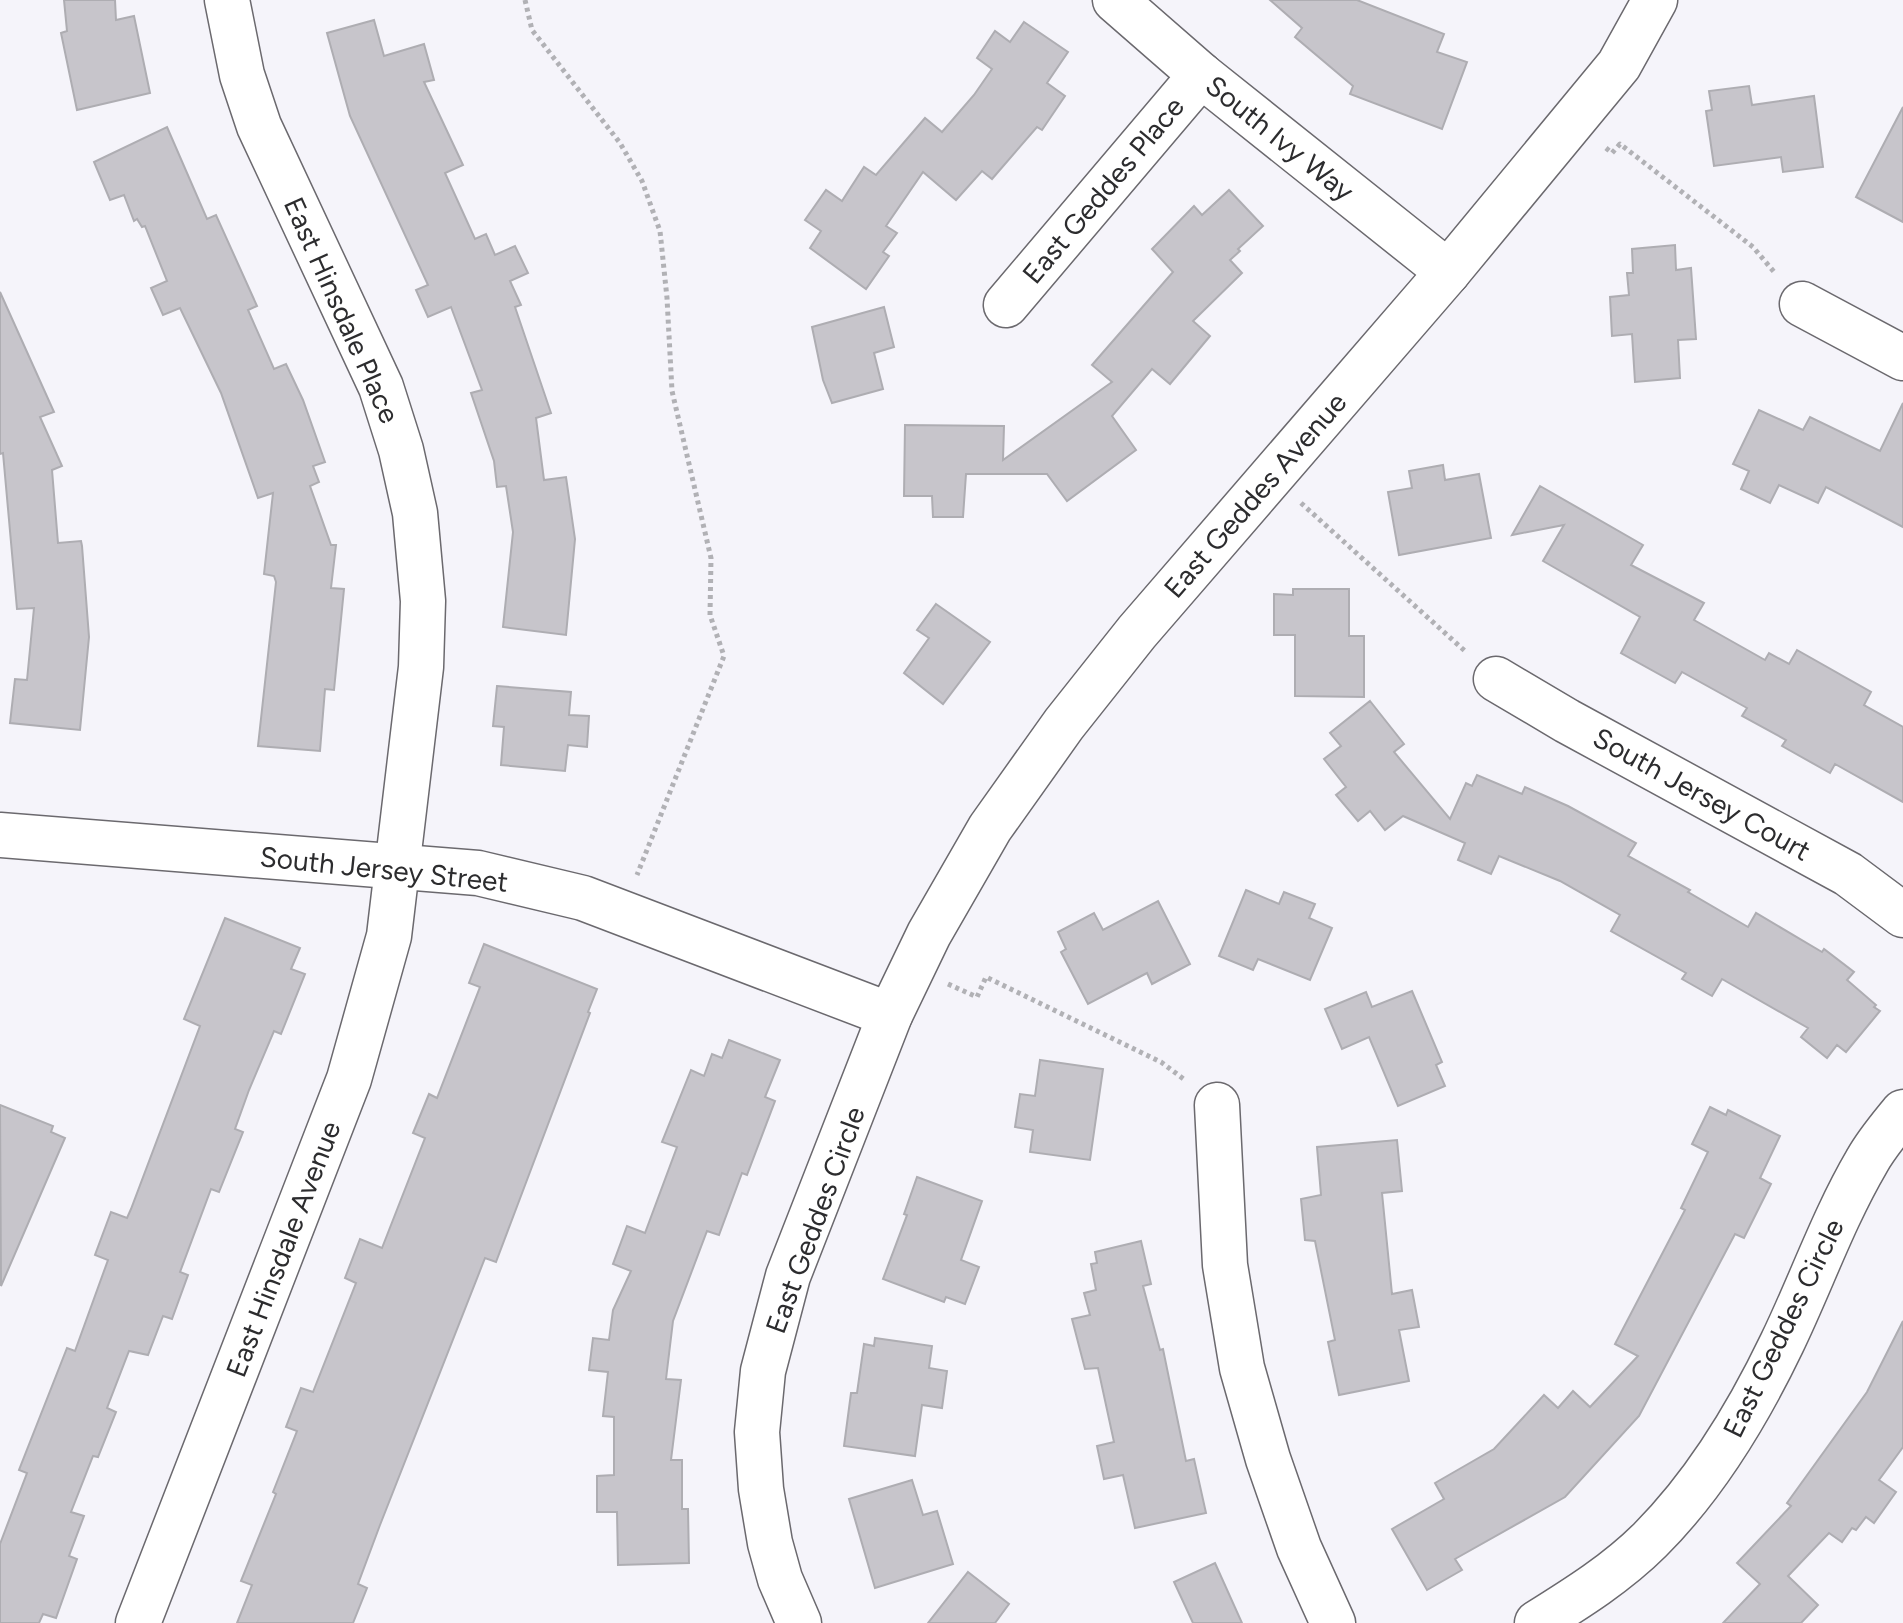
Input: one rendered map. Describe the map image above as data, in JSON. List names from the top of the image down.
{
  "streets": {
    "street": [
      "South Ivy Way",
      "East Geddes Place",
      "East Hinsdale Place",
      "East Geddes Avenue",
      "South Jersey Court",
      "South Jersey Street",
      "East Geddes Circle",
      "East Hinsdale Avenue"
    ]
  },
  "crossings": [
    ["South Ivy Way", "East Geddes Place"],
    ["South Ivy Way", "East Geddes Avenue"],
    ["East Hinsdale Place", "South Jersey Street"],
    ["East Hinsdale Place", "East Hinsdale Avenue"],
    ["East Geddes Avenue", "South Jersey Street"],
    ["East Geddes Avenue", "East Geddes Circle"],
    ["South Jersey Street", "East Geddes Circle"],
    ["South Jersey Street", "East Hinsdale Avenue"]
  ]
}
